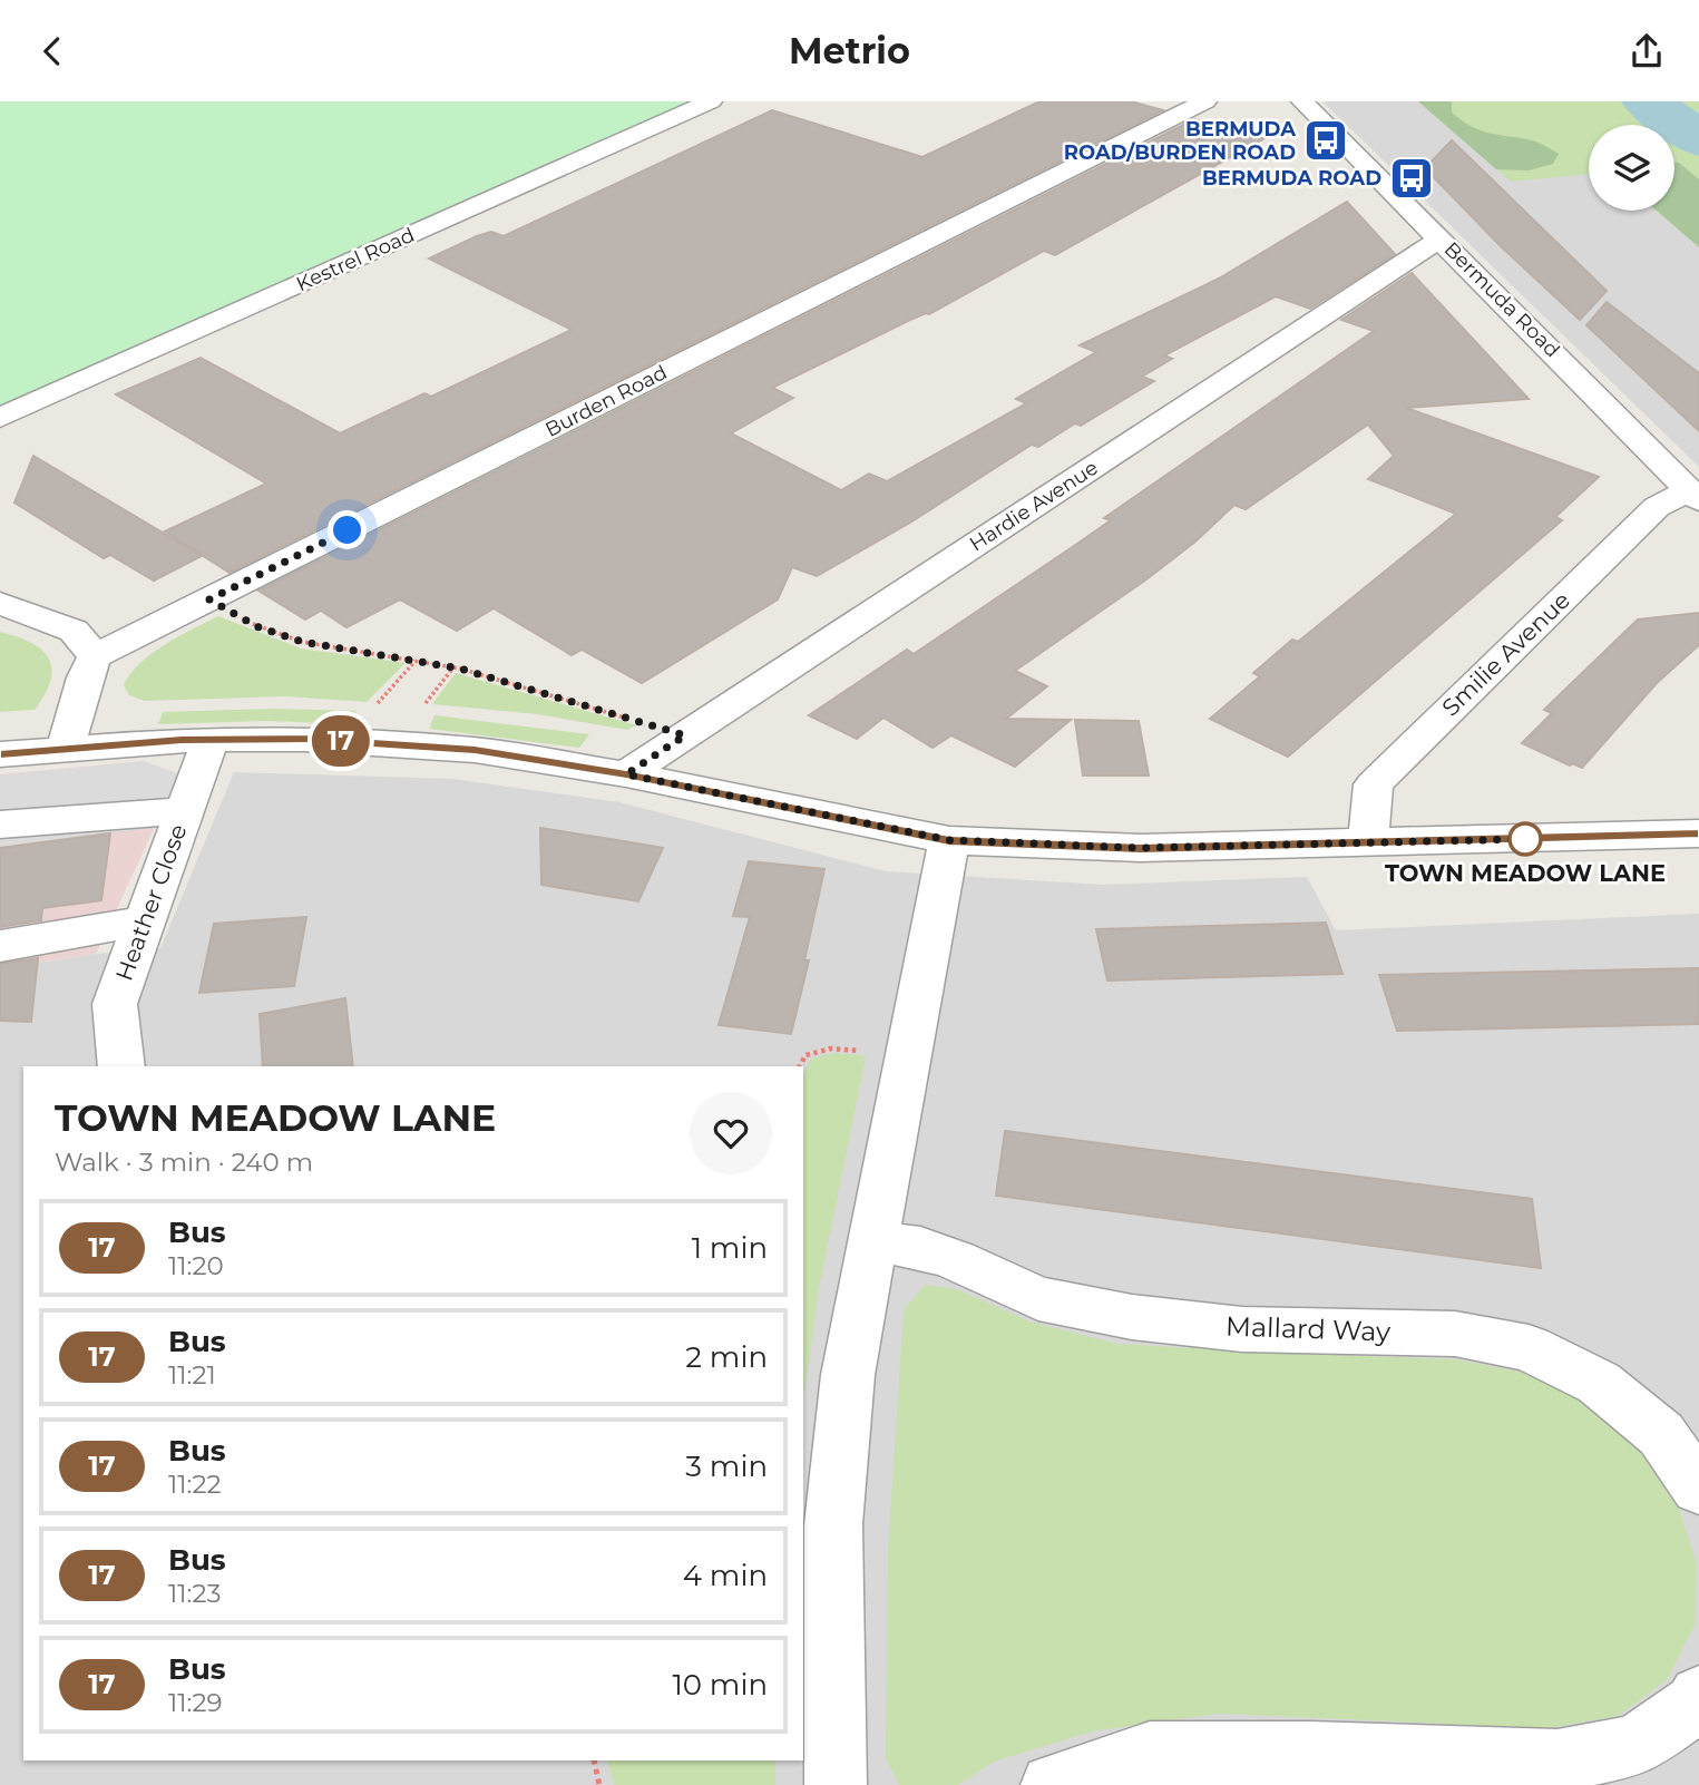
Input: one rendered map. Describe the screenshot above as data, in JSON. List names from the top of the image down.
{
  "streets": {
    "street": [
      "Kestrel Road",
      "Bermuda Road",
      "Burden Road",
      "Hardie Avenue",
      "Smilie Avenue",
      "Heather Close",
      "Mallard Way"
    ]
  },
  "crossings": [
    ["Bermuda Road", "Hardie Avenue"],
    ["Bermuda Road", "Smilie Avenue"]
  ],
  "places": {
    "bus stop": ["BERMUDA ROAD/BURDEN ROAD", "BERMUDA ROAD"],
    "other": ["TOWN MEADOW LANE"]
  },
  "lines": ["bus line 17"],
  "page": {
    "header": "Metrio",
    "on_map": "17",
    "heading": ["TOWN MEADOW LANE", "Walk · 3 min · 240 m"],
    "list": [
      {
        "mark": "17",
        "name": "Bus",
        "note": "11:20",
        "value": "1 min"
      },
      {
        "mark": "17",
        "name": "Bus",
        "note": "11:21",
        "value": "2 min"
      },
      {
        "mark": "17",
        "name": "Bus",
        "note": "11:22",
        "value": "3 min"
      },
      {
        "mark": "17",
        "name": "Bus",
        "note": "11:23",
        "value": "4 min"
      },
      {
        "mark": "17",
        "name": "Bus",
        "note": "11:29",
        "value": "10 min"
      }
    ]
  }
}
